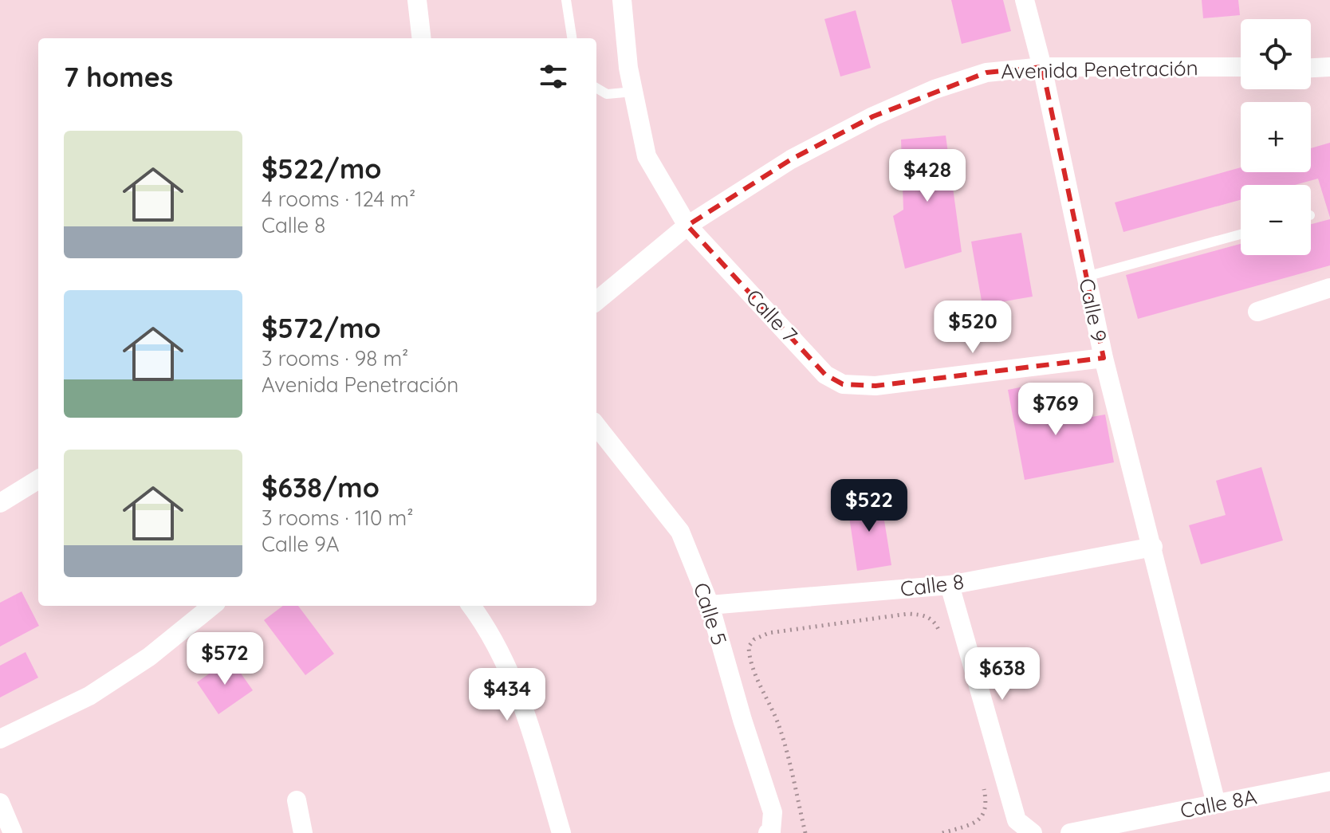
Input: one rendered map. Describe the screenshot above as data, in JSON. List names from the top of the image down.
{
  "streets": {
    "street": [
      "Avenida Penetración",
      "Calle 9",
      "Calle 7",
      "Calle 8",
      "Calle 5",
      "Calle 8A"
    ]
  },
  "crossings": [
    ["Avenida Penetración", "Calle 9"],
    ["Avenida Penetración", "Calle 7"],
    ["Calle 9", "Calle 7"],
    ["Calle 9", "Calle 8"],
    ["Calle 9", "Calle 8A"],
    ["Calle 8", "Calle 5"]
  ],
  "page": {
    "map_buttons": ["+", "−"],
    "heading": "7 homes",
    "list": [
      {
        "name": "$522/mo",
        "note": "4 rooms · 124 m² · Calle 8"
      },
      {
        "name": "$572/mo",
        "note": "3 rooms · 98 m² · Avenida Penetración"
      },
      {
        "name": "$638/mo",
        "note": "3 rooms · 110 m² · Calle 9A"
      }
    ],
    "price": [
      "$428",
      "$520",
      "$769",
      "$522",
      "$572",
      "$638",
      "$434"
    ]
  }
}
